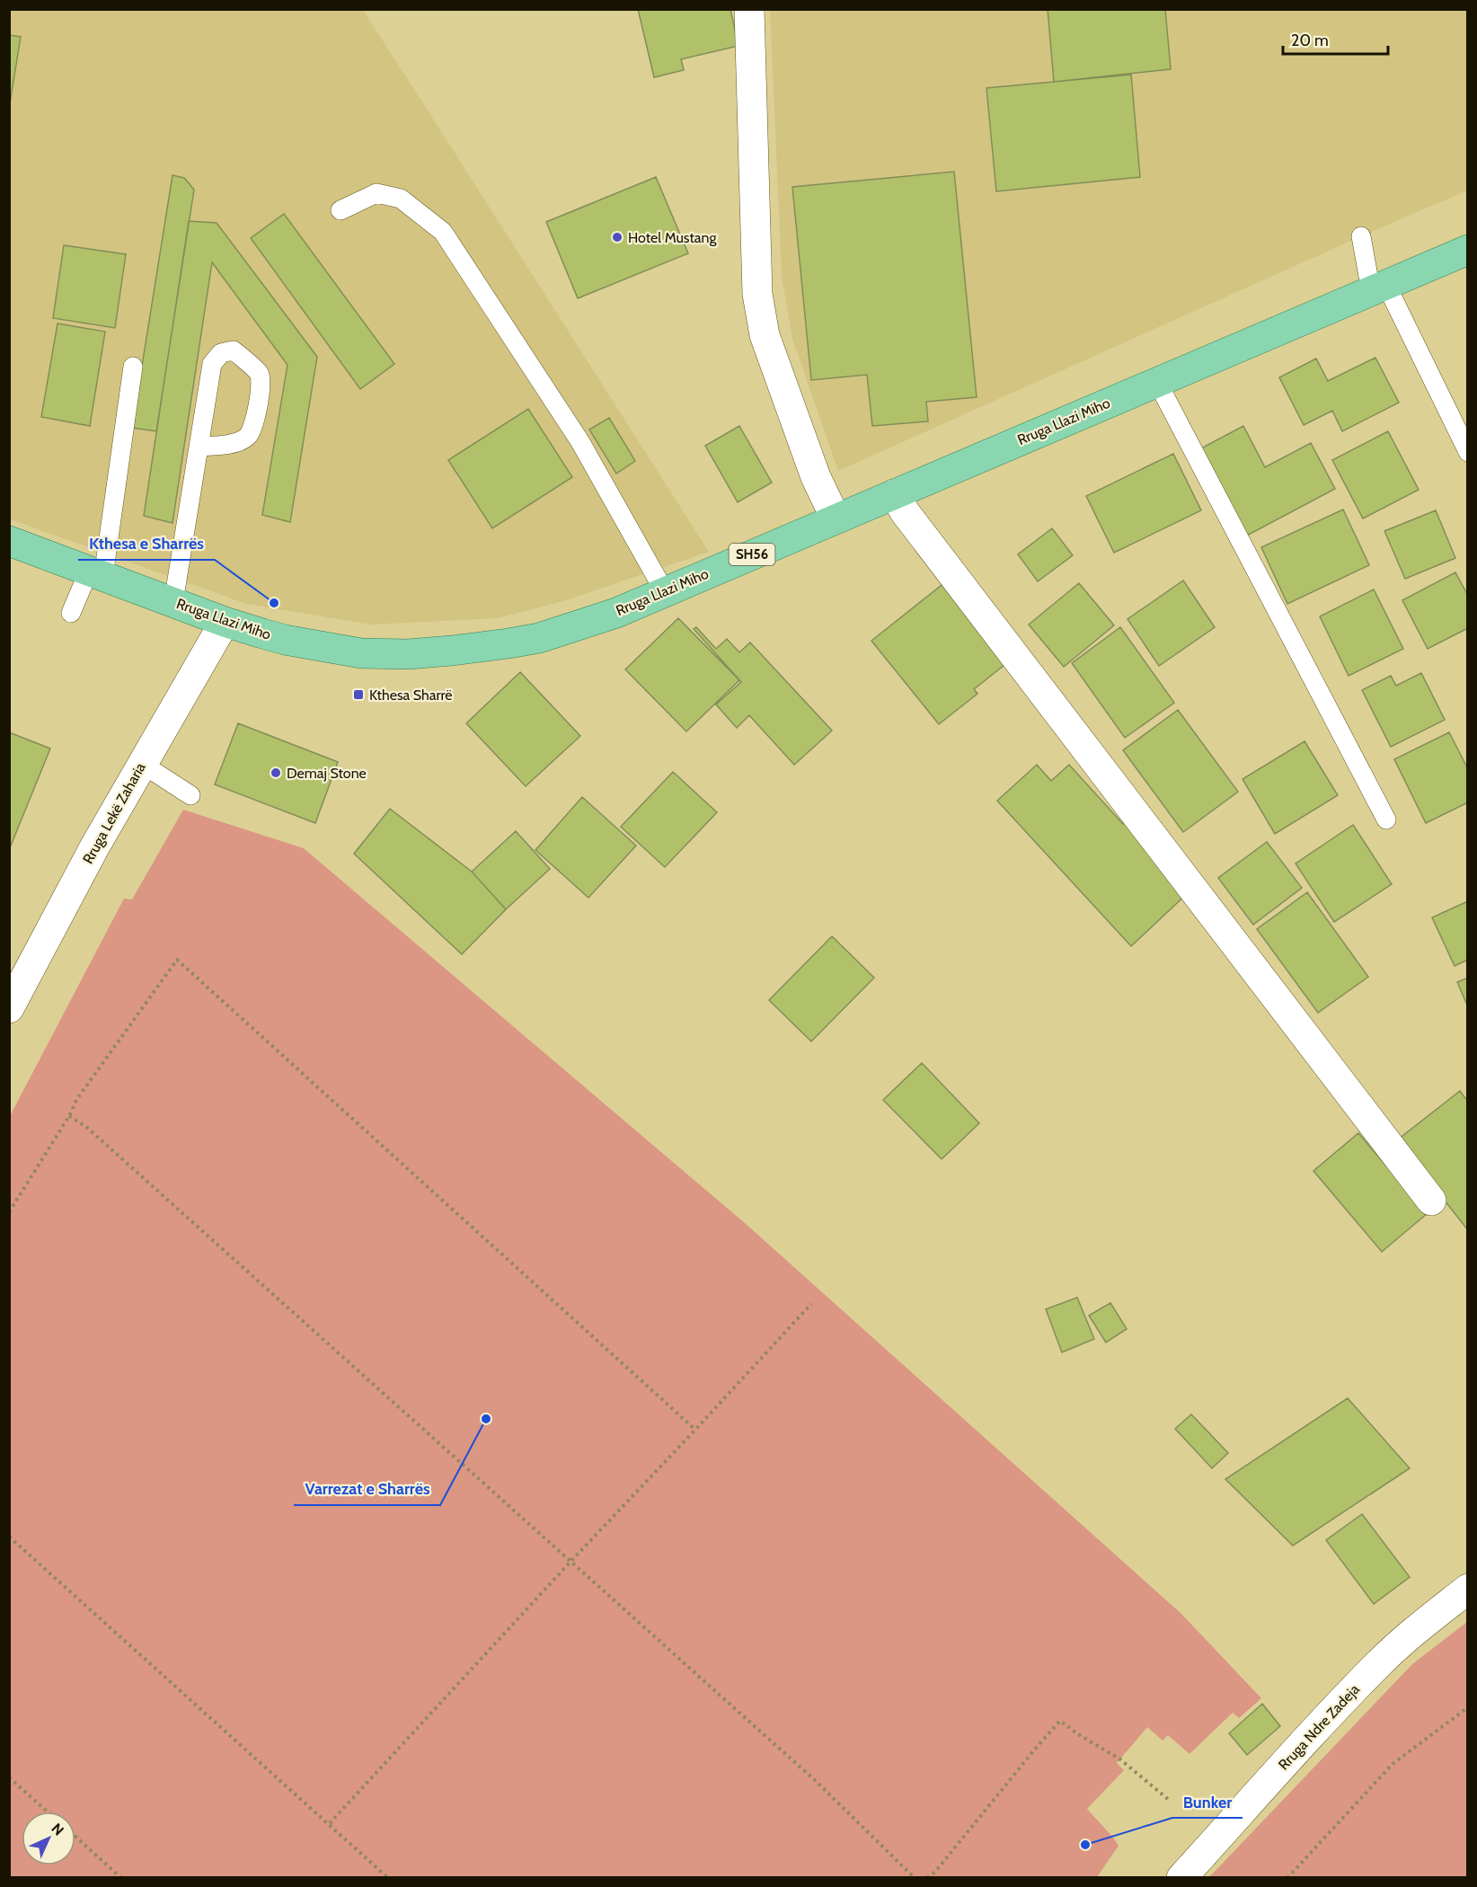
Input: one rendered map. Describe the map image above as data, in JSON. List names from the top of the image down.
{
  "streets": {
    "main road": ["Rruga Llazi Miho", "SH56"],
    "street": ["Rruga Lekë Zaharia", "Rruga Ndre Zadeja"]
  },
  "crossings": [
    ["Rruga Llazi Miho", "Rruga Lekë Zaharia"]
  ],
  "places": {
    "other": [
      "Hotel Mustang",
      "Kthesa e Sharrës",
      "Demaj Stone",
      "Varrezat e Sharrës",
      "Bunker"
    ],
    "transit": ["Kthesa Sharrë"]
  },
  "scale_bar": "20 m",
  "north": "top right"
}
